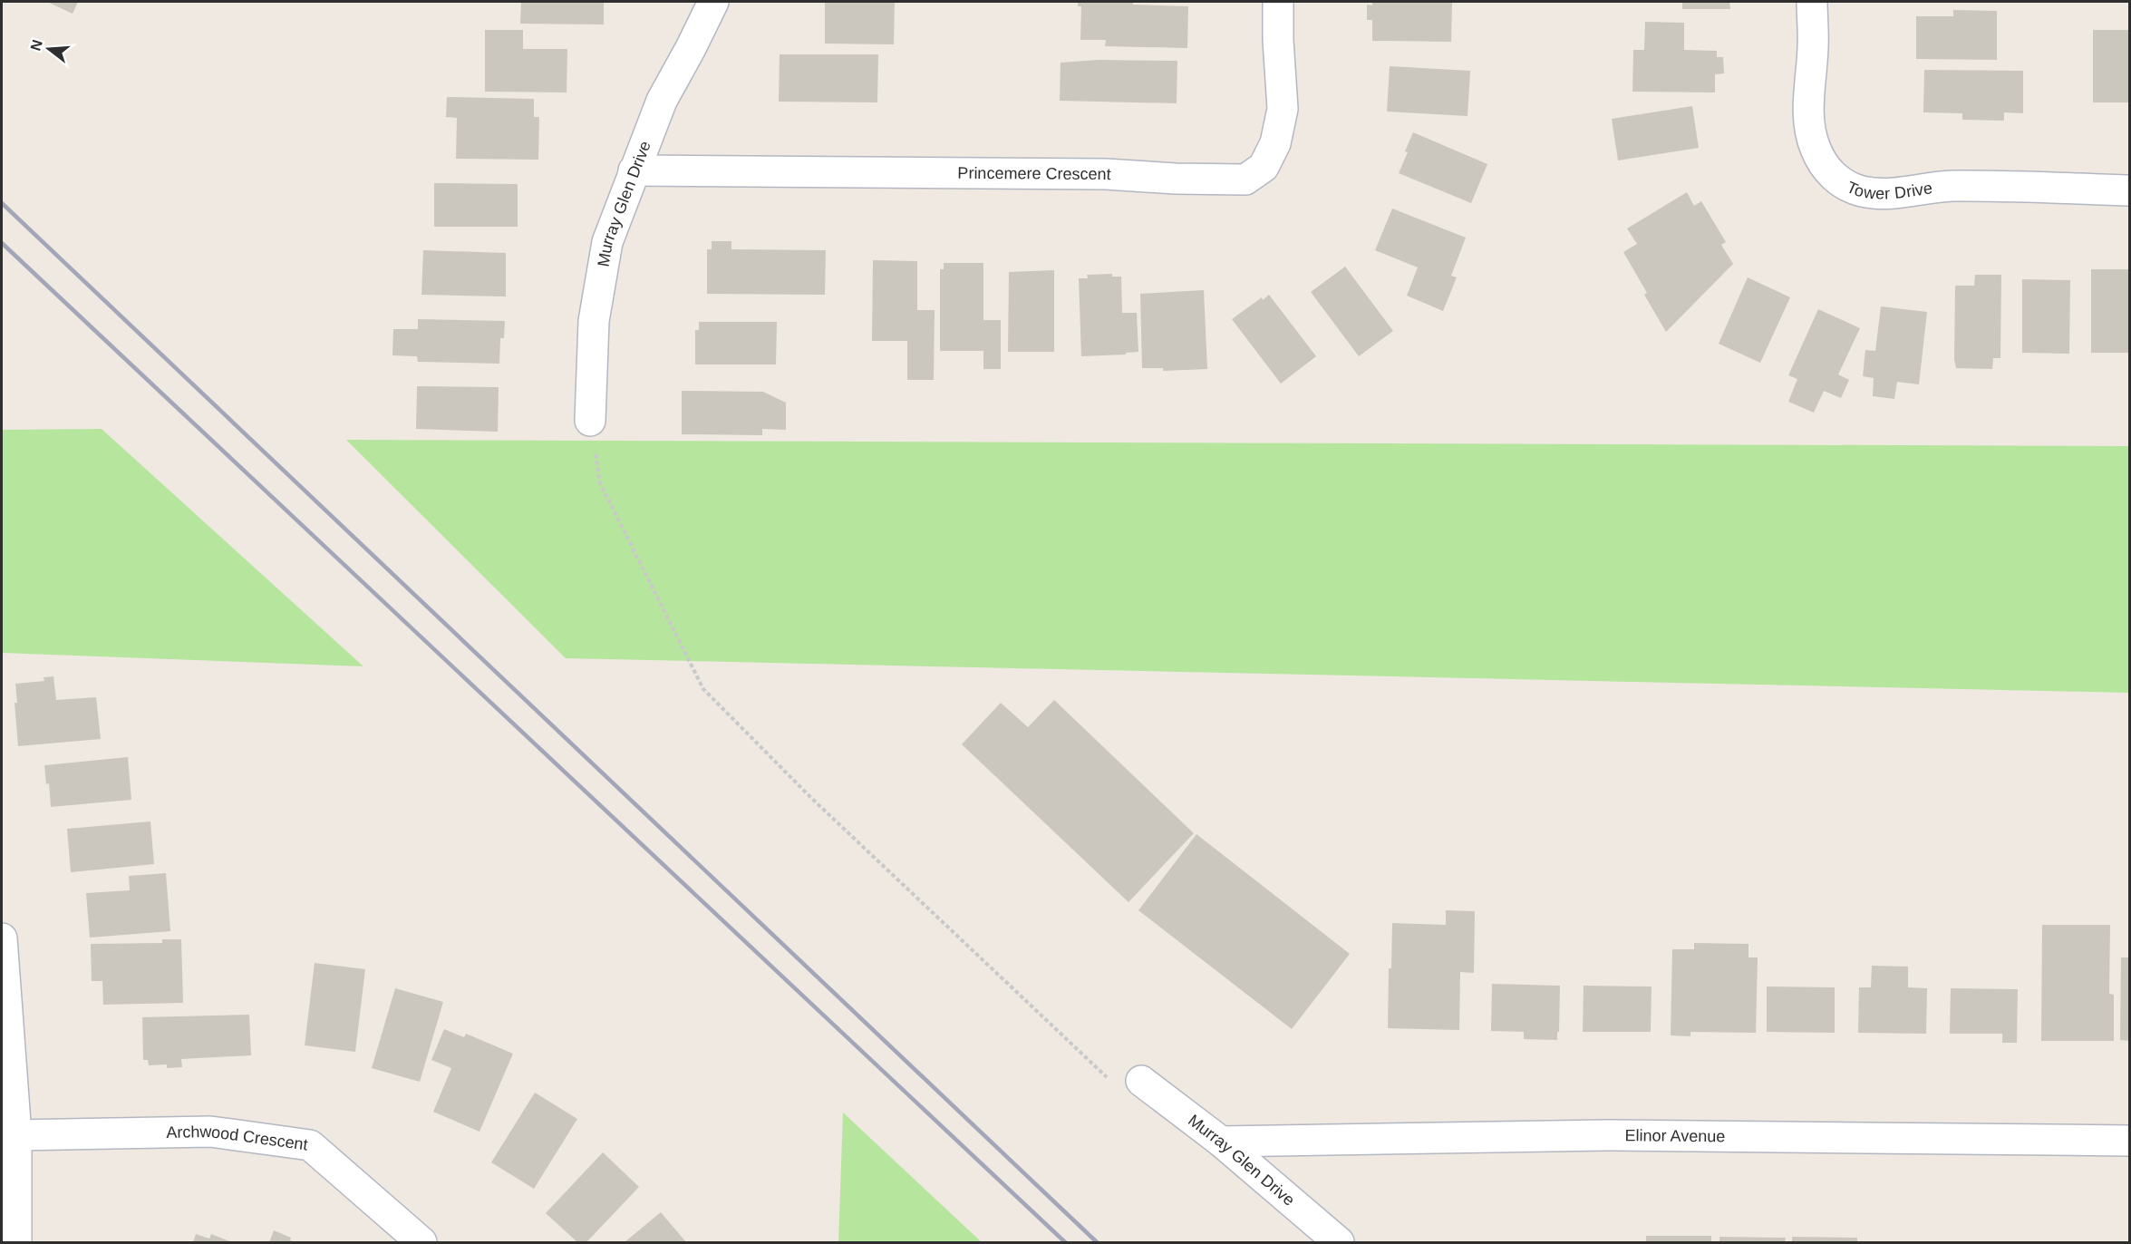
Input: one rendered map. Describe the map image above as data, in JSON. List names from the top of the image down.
{
  "streets": {
    "street": [
      "Princemere Crescent",
      "Tower Drive",
      "Murray Glen Drive",
      "Elinor Avenue",
      "Archwood Crescent"
    ]
  },
  "crossings": [
    ["Princemere Crescent", "Murray Glen Drive"],
    ["Murray Glen Drive", "Elinor Avenue"]
  ],
  "north": "left"
}
